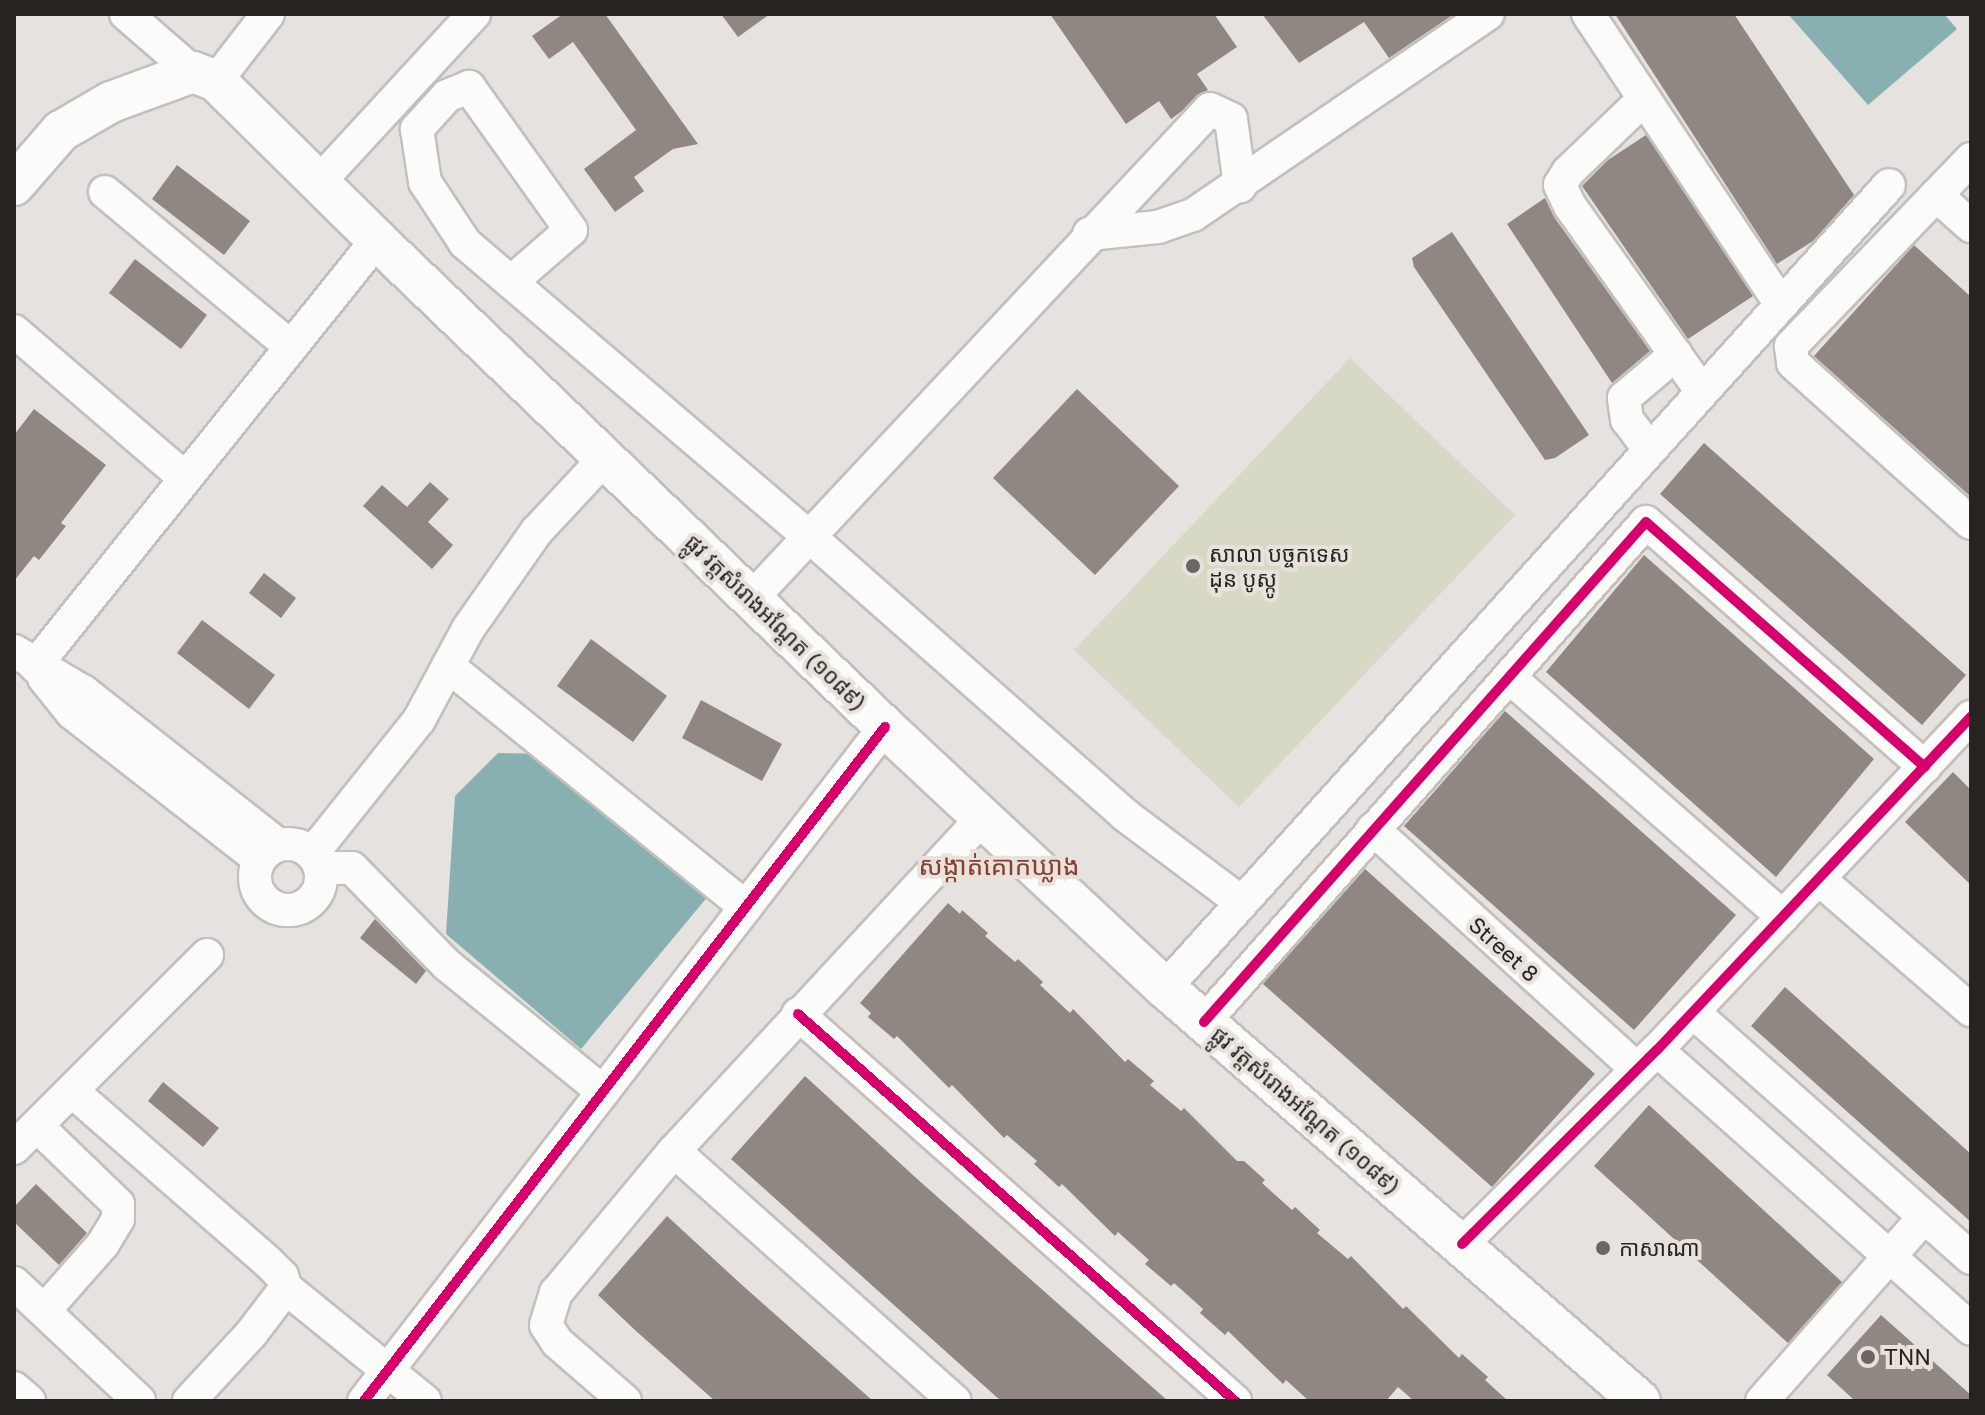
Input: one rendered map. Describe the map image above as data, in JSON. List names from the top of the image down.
{
  "streets": {
    "main road": ["ផ្លូវ វត្តសំរោងអណ្ដែត (១០៨៩)"],
    "street": ["Street 8"]
  },
  "districts": ["សង្កាត់គោកឃ្លាង"],
  "places": ["សាលា បច្ចកទេស ដុន បូស្កូ", "កាសាណា", "TNN"]
}
